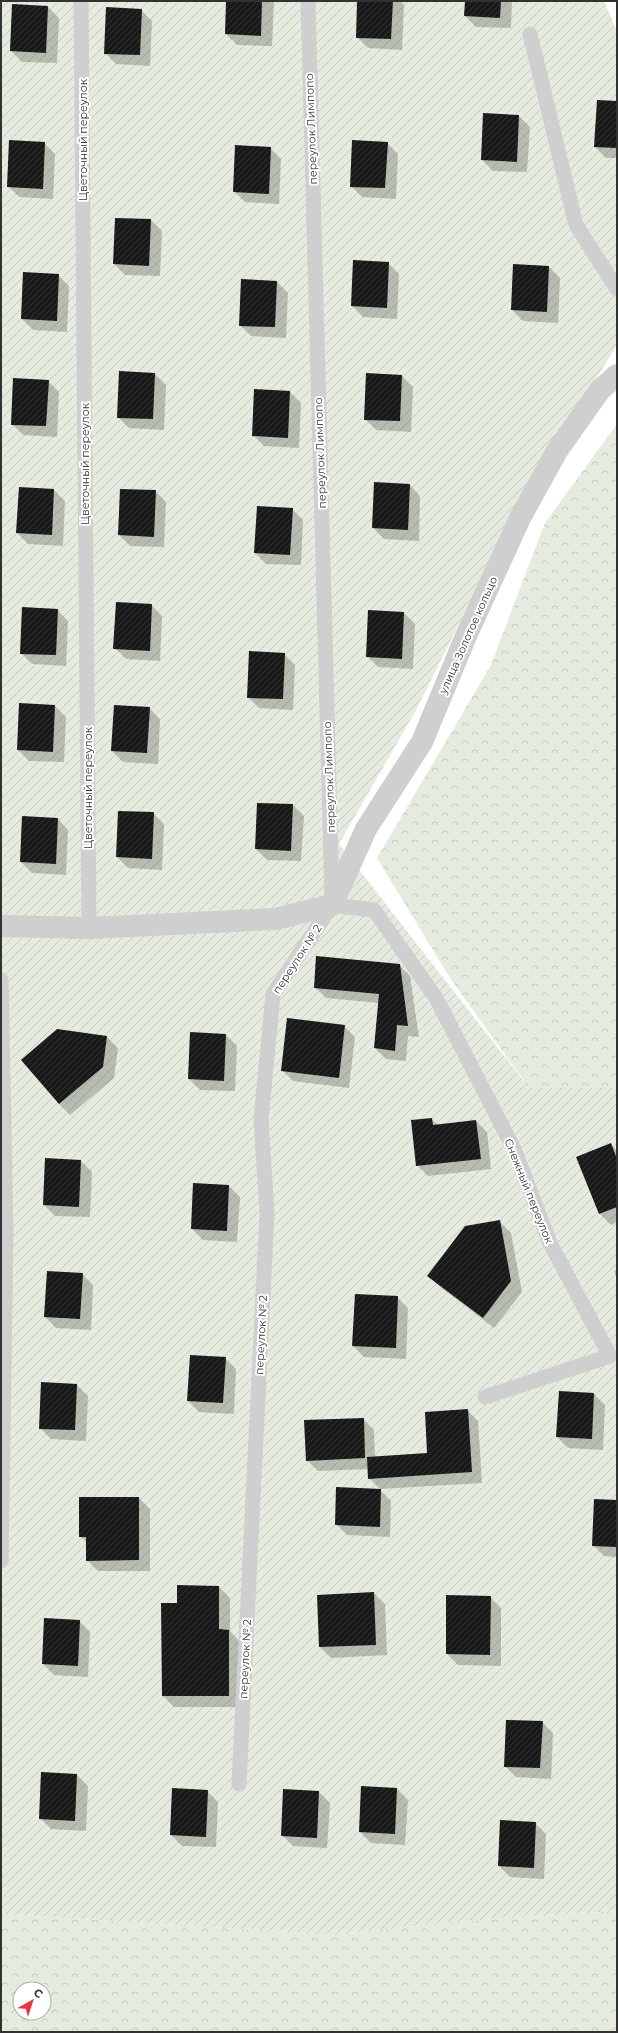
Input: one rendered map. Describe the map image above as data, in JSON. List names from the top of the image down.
{
  "streets": {
    "street": ["улица Золотое кольцо"],
    "lane": [
      "переулок Лимпопо",
      "Цветочный переулок",
      "переулок № 2",
      "Снежный переулок"
    ]
  },
  "crossings": [
    ["переулок Лимпопо", "улица Золотое кольцо"],
    ["переулок Лимпопо", "переулок № 2"],
    ["переулок Лимпопо", "Снежный переулок"],
    ["улица Золотое кольцо", "переулок № 2"],
    ["улица Золотое кольцо", "Снежный переулок"],
    ["переулок № 2", "Снежный переулок"]
  ],
  "north": "top right"
}
